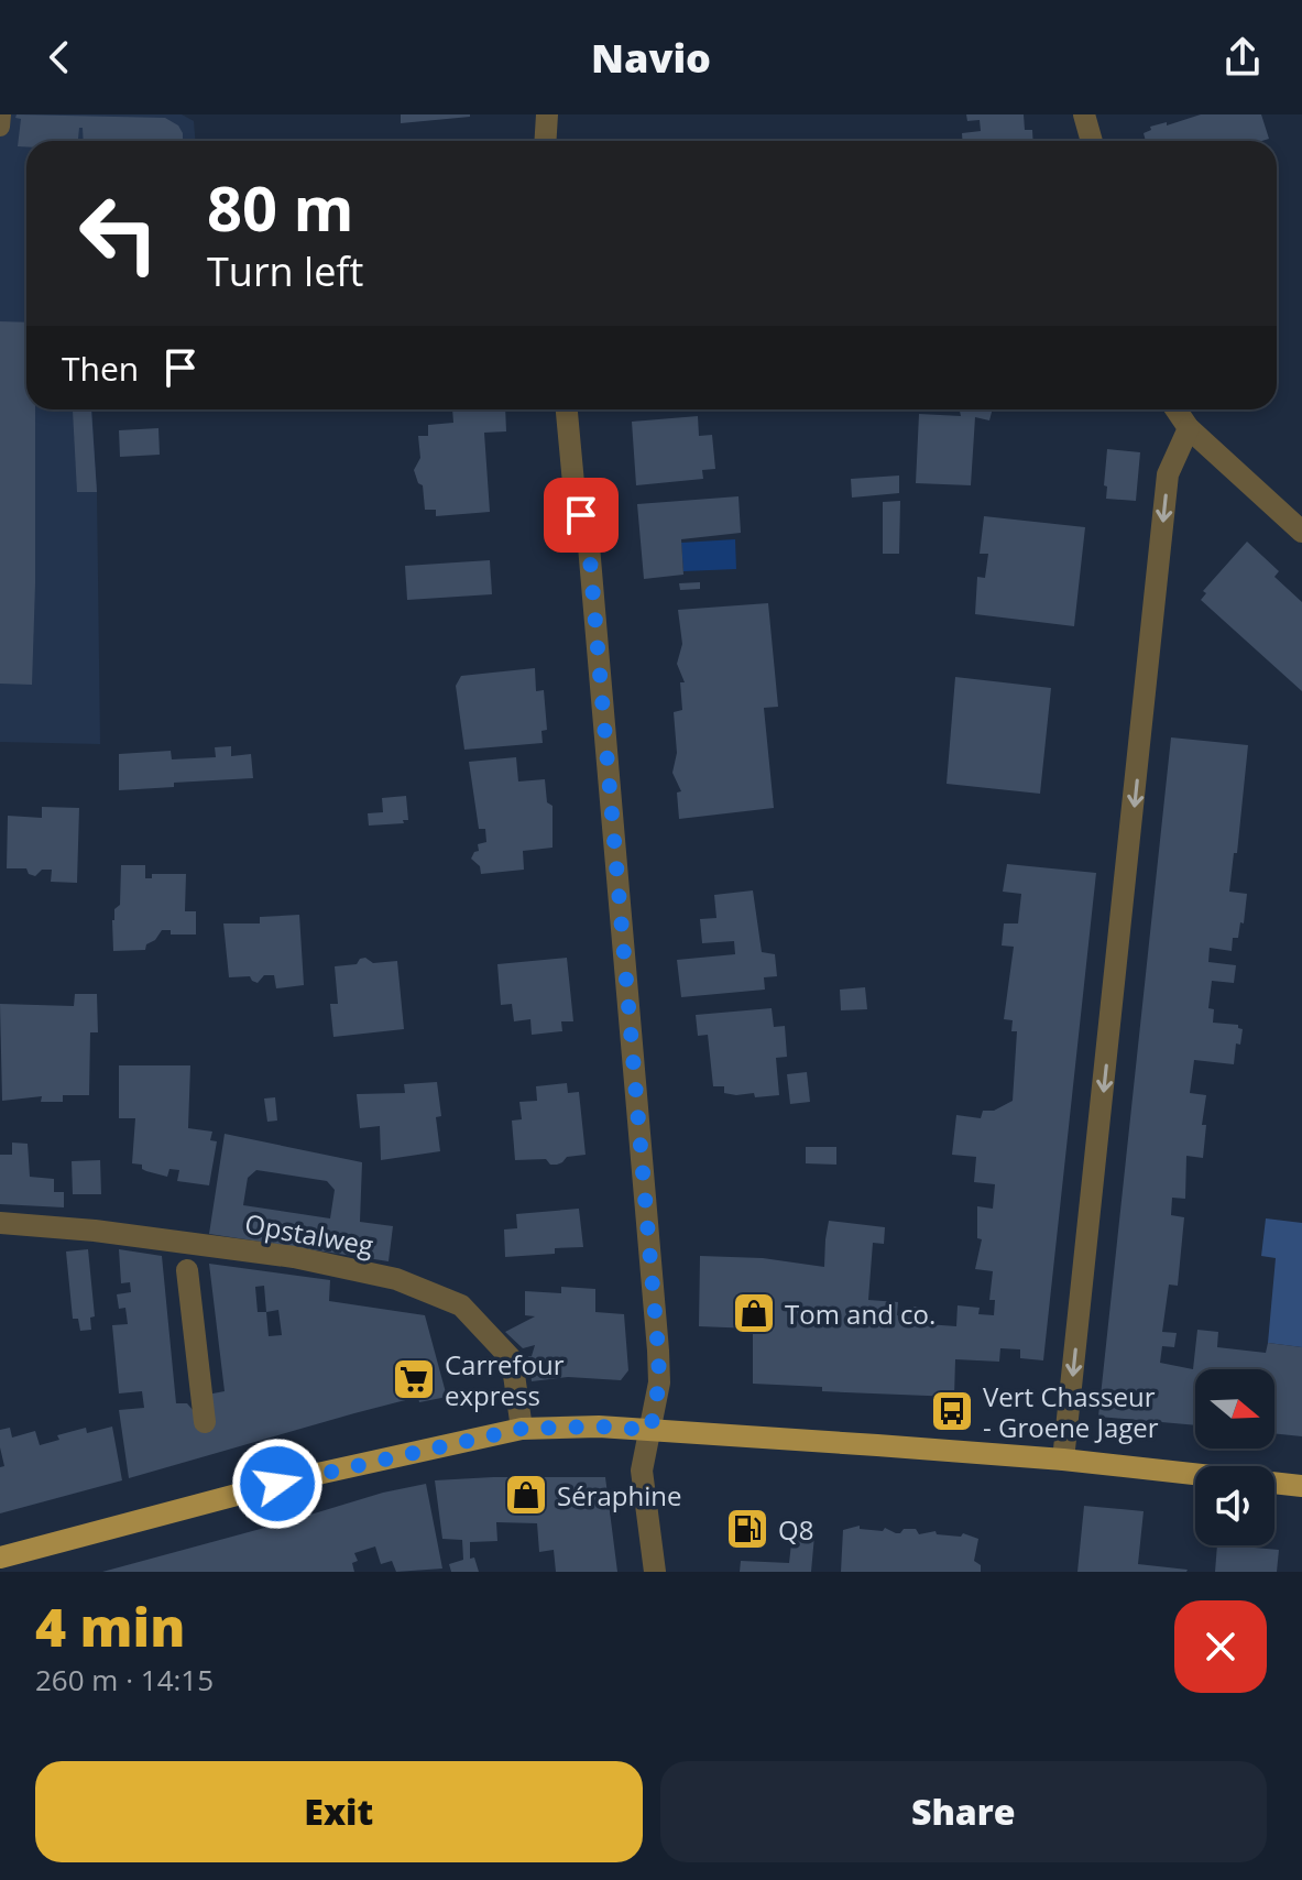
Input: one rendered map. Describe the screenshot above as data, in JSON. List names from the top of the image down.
{
  "streets": {
    "street": ["Opstalweg"]
  },
  "places": {
    "shop": ["Tom and co.", "Séraphine"],
    "supermarket": ["Carrefour express"],
    "bus stop": ["Vert Chasseur - Groene Jager"],
    "fuel station": ["Q8"]
  },
  "north": "right",
  "page": {
    "header": "Navio",
    "turn": ["80 m", "Turn left"],
    "then": "Then",
    "heading": ["4 min", "260 m · 14:15"],
    "buttons": ["Exit", "Share"]
  }
}
